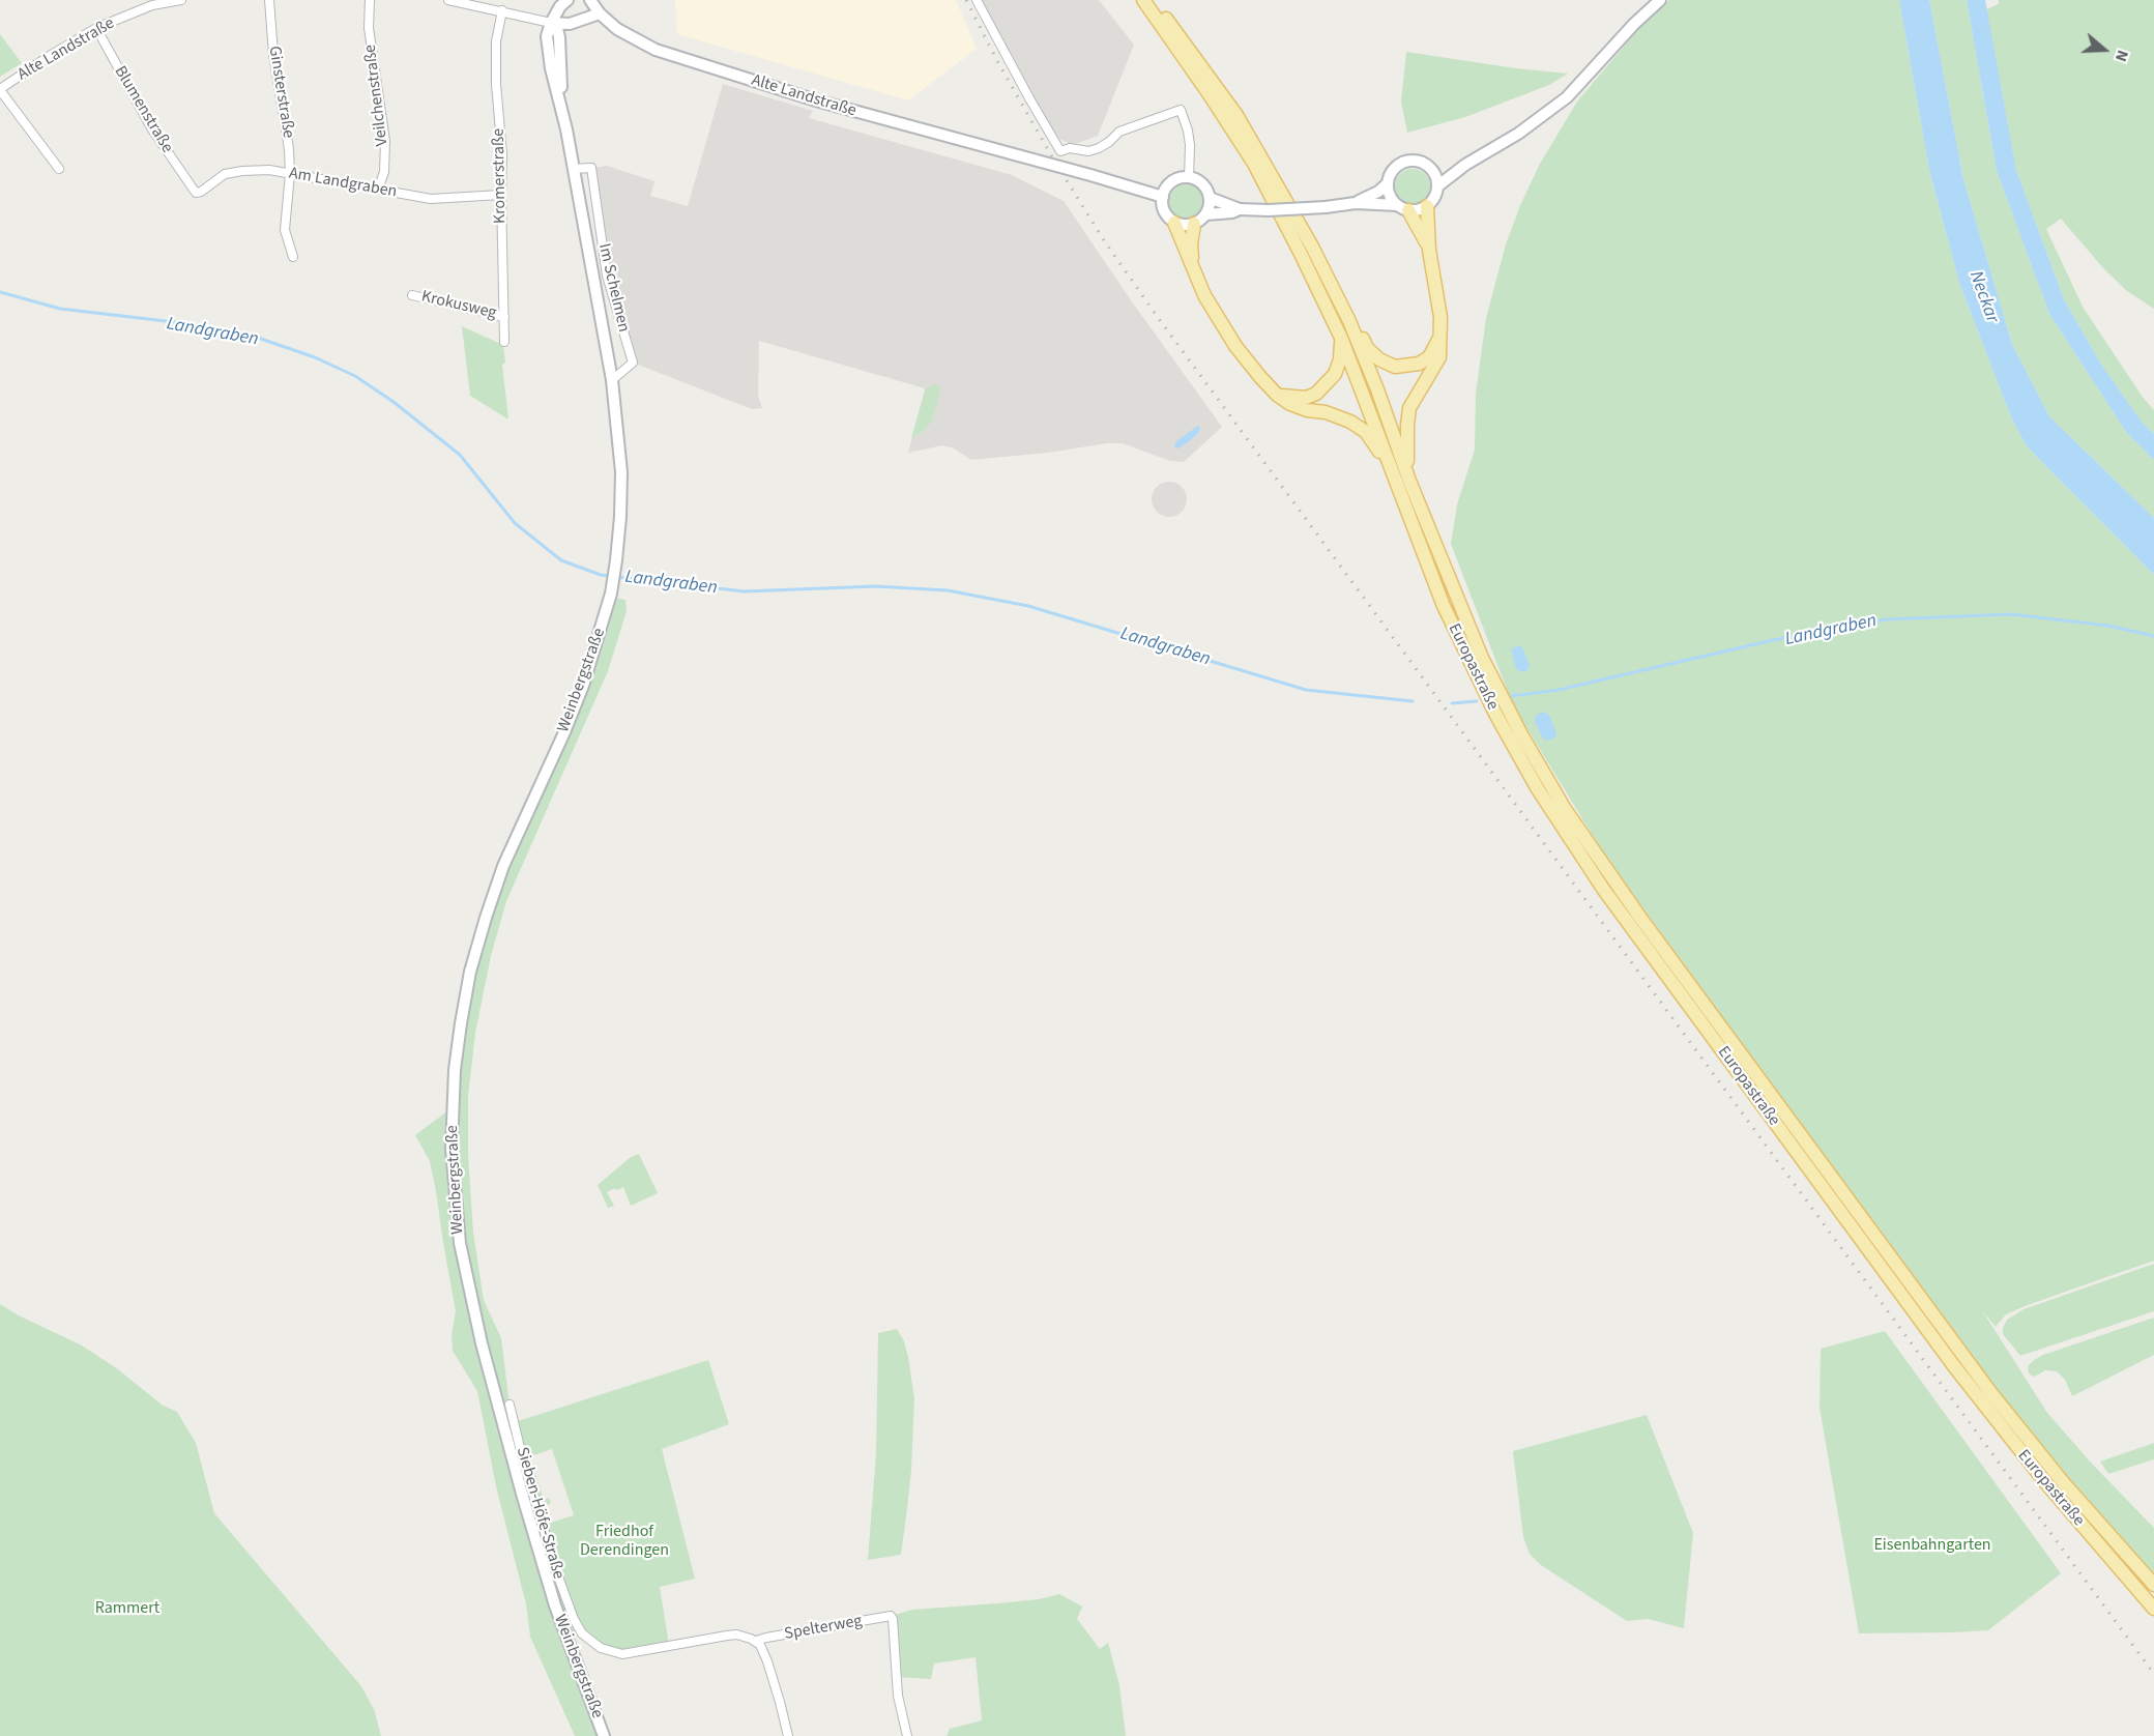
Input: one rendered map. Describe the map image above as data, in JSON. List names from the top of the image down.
{
  "streets": {
    "main road": ["Europastraße"],
    "street": [
      "Alte Landstraße",
      "Ginsterstraße",
      "Veilchenstraße",
      "Blumenstraße",
      "Kromerstraße",
      "Am Landgraben",
      "Im Schelmen",
      "Krokusweg",
      "Weinbergstraße",
      "Sieben-Höfe-Straße",
      "Spelterweg"
    ]
  },
  "crossings": [
    ["Alte Landstraße", "Blumenstraße"],
    ["Ginsterstraße", "Am Landgraben"],
    ["Veilchenstraße", "Am Landgraben"],
    ["Blumenstraße", "Am Landgraben"],
    ["Kromerstraße", "Am Landgraben"],
    ["Kromerstraße", "Krokusweg"],
    ["Im Schelmen", "Weinbergstraße"],
    ["Sieben-Höfe-Straße", "Spelterweg"]
  ],
  "water": ["Neckar", "Landgraben"],
  "parks": ["Friedhof Derendingen", "Eisenbahngarten", "Rammert"],
  "north": "right"
}
